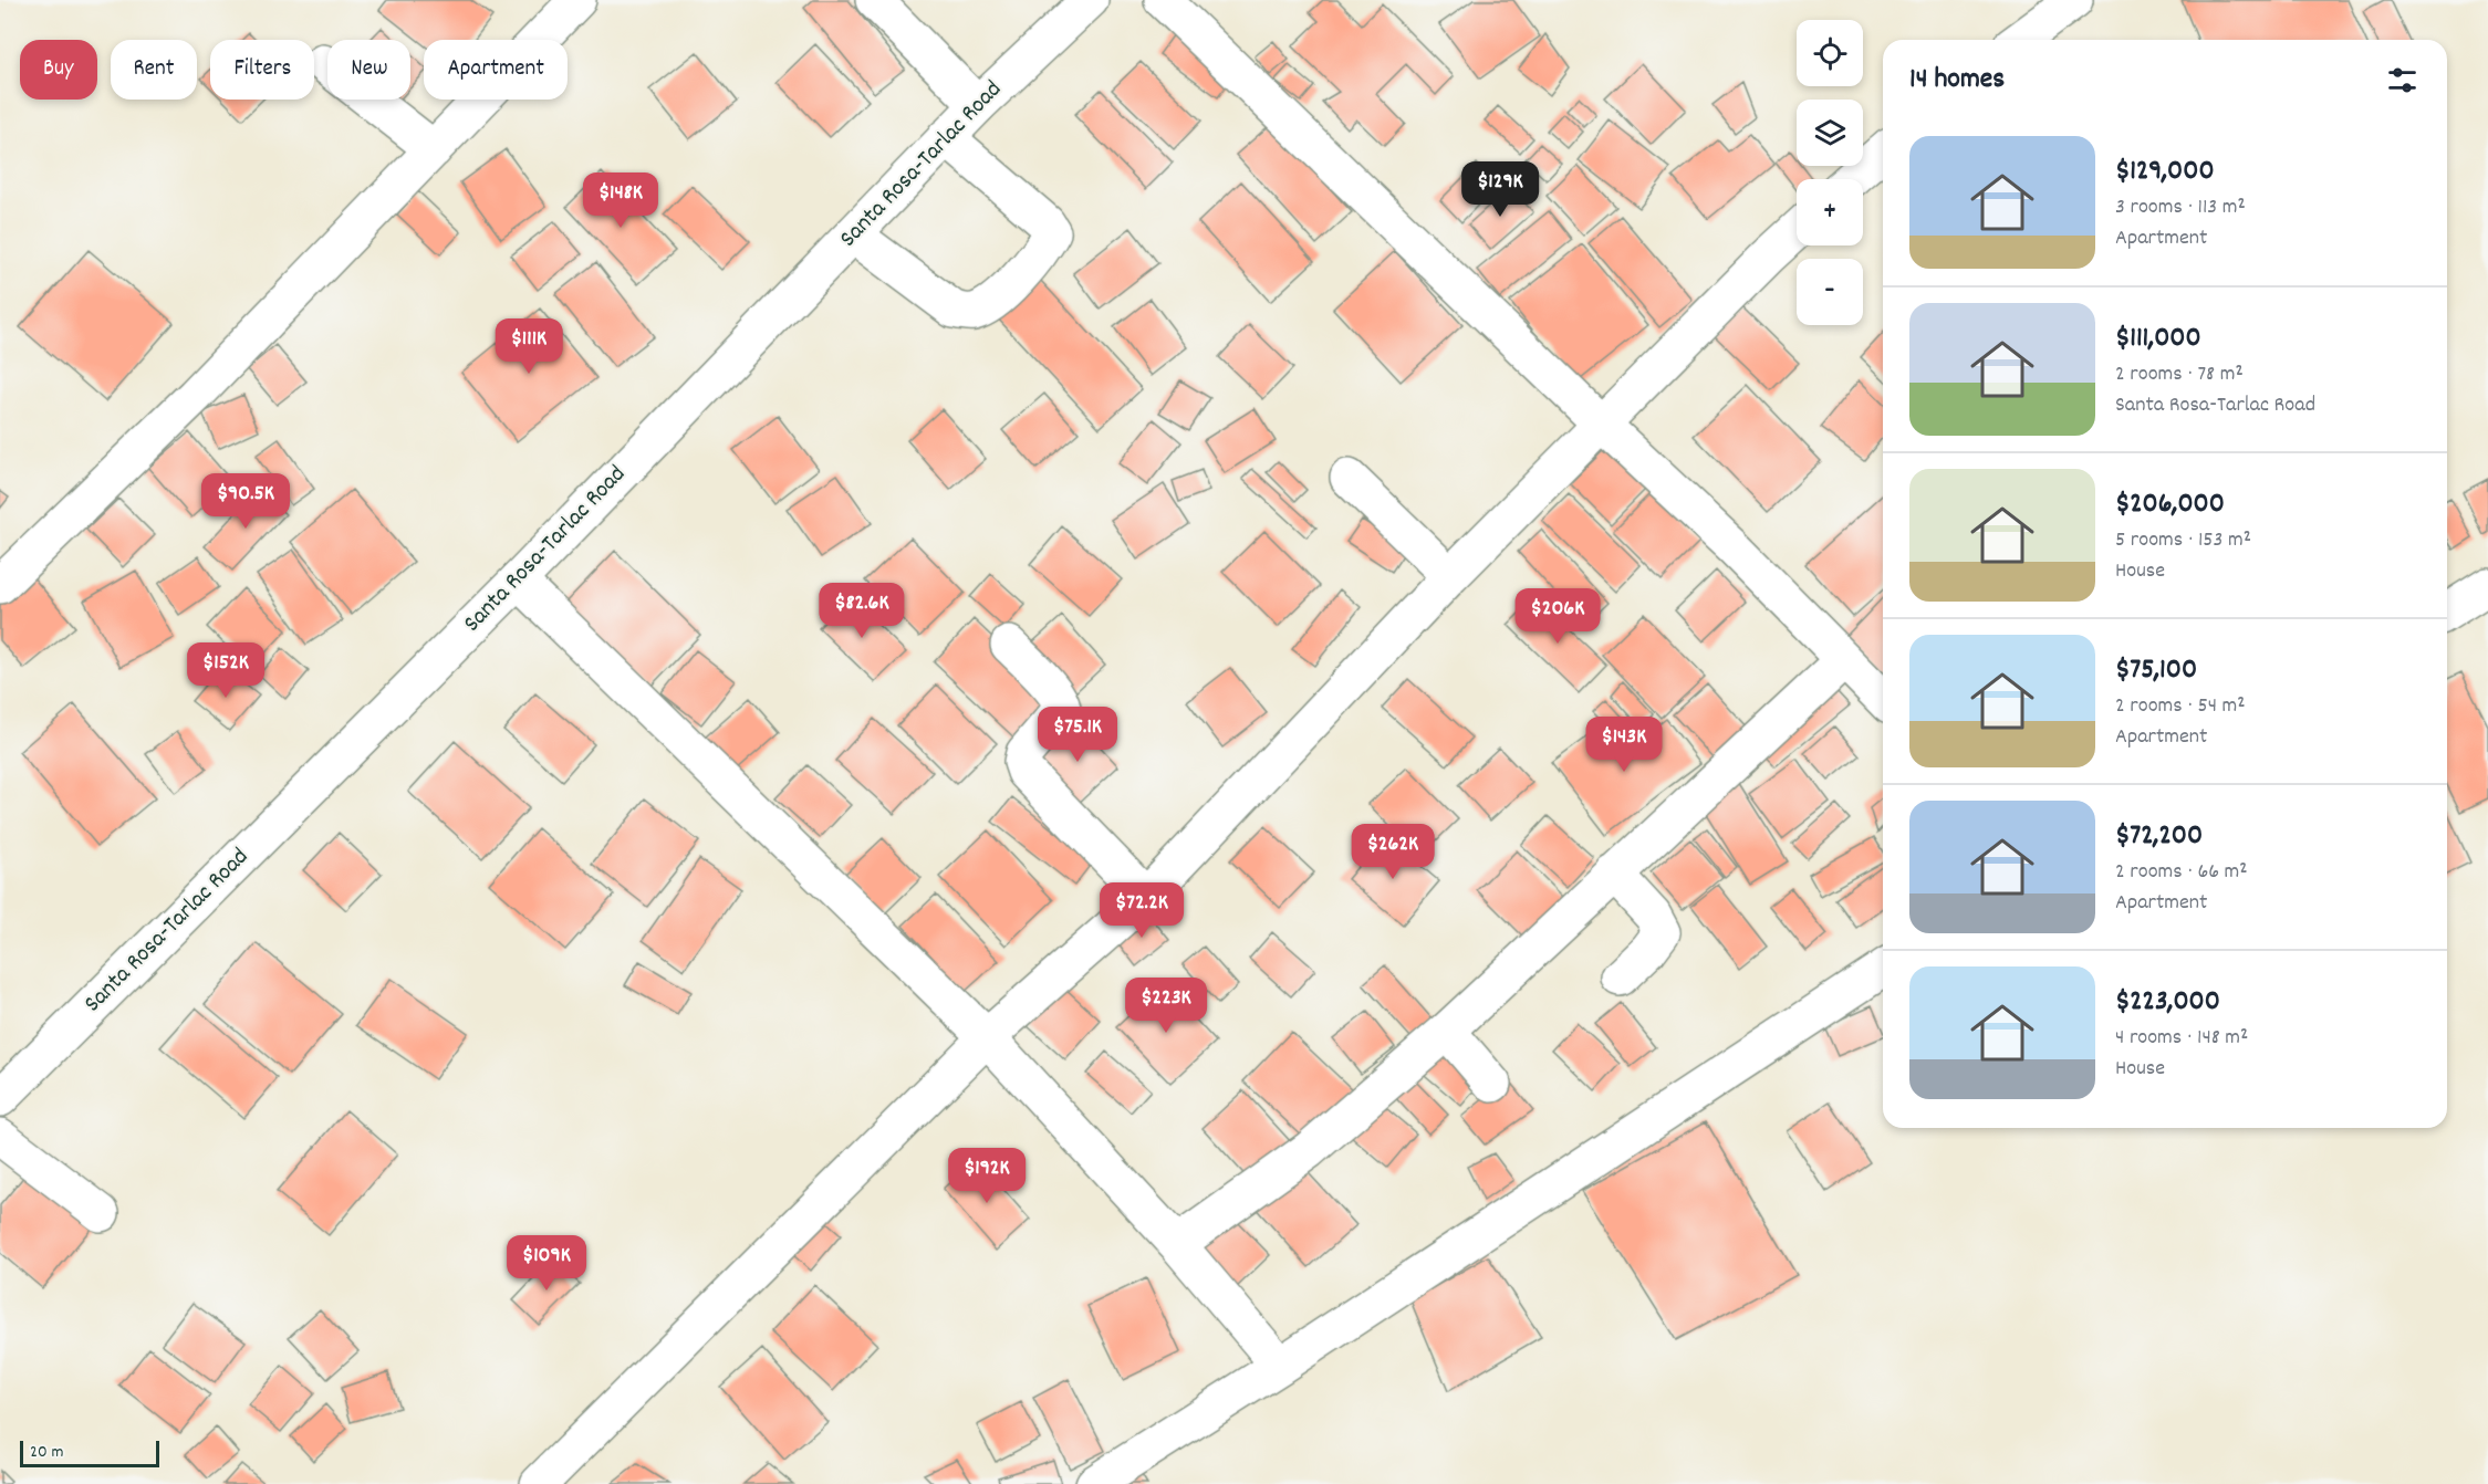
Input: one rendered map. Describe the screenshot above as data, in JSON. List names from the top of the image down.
{
  "streets": {
    "main road": ["Santa Rosa-Tarlac Road"]
  },
  "scale_bar": "20 m",
  "page": {
    "map_buttons": ["+", "−"],
    "chip": [
      "Buy",
      "Rent",
      "Filters",
      "New",
      "Apartment"
    ],
    "heading": "14 homes",
    "list": [
      {
        "name": "$129,000",
        "note": "3 rooms · 113 m² · Apartment"
      },
      {
        "name": "$111,000",
        "note": "2 rooms · 78 m² · Santa Rosa-Tarlac Road"
      },
      {
        "name": "$206,000",
        "note": "5 rooms · 153 m² · House"
      },
      {
        "name": "$75,100",
        "note": "2 rooms · 54 m² · Apartment"
      },
      {
        "name": "$72,200",
        "note": "2 rooms · 66 m² · Apartment"
      },
      {
        "name": "$223,000",
        "note": "4 rooms · 148 m² · House"
      }
    ],
    "price": [
      "$129K",
      "$148K",
      "$111K",
      "$90.5K",
      "$82.6K",
      "$206K",
      "$152K",
      "$75.1K",
      "$143K",
      "$262K",
      "$72.2K",
      "$223K",
      "$192K",
      "$109K"
    ],
    "scale": "20 m"
  }
}
